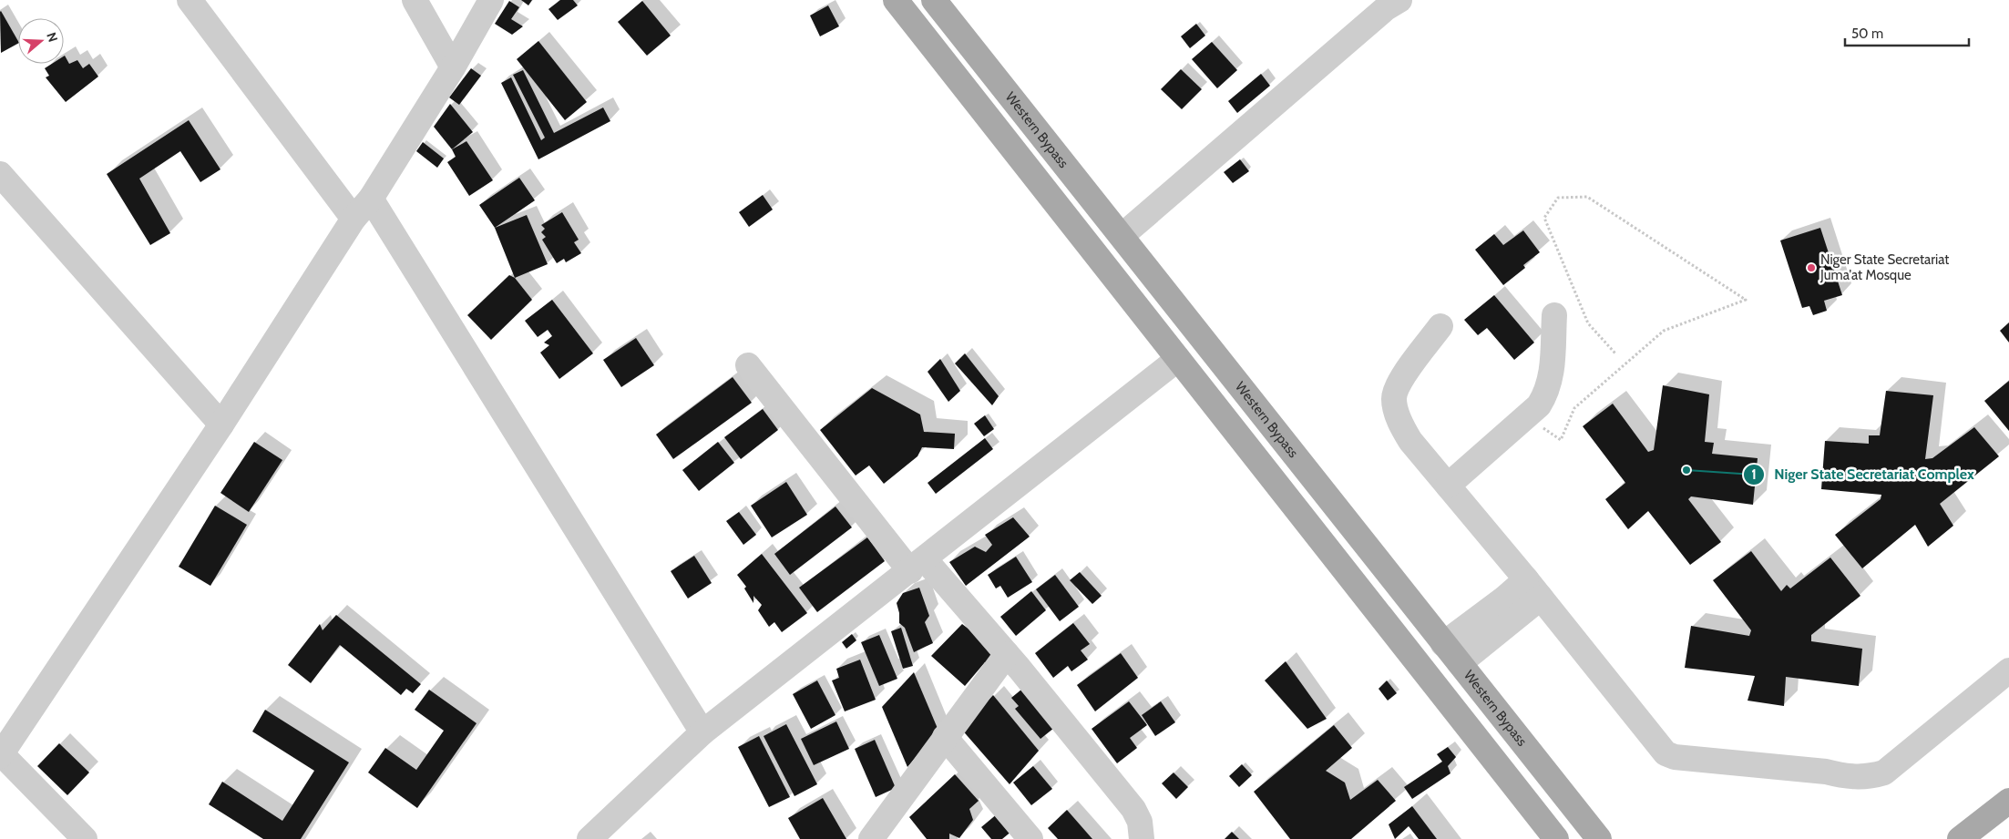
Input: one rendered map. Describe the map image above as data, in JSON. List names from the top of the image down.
{
  "streets": {
    "main road": ["Western Bypass"]
  },
  "places": ["Niger State Secretariat Juma'at Mosque", "Niger State Secretariat Complex"],
  "scale_bar": "50 m",
  "north": "right"
}
